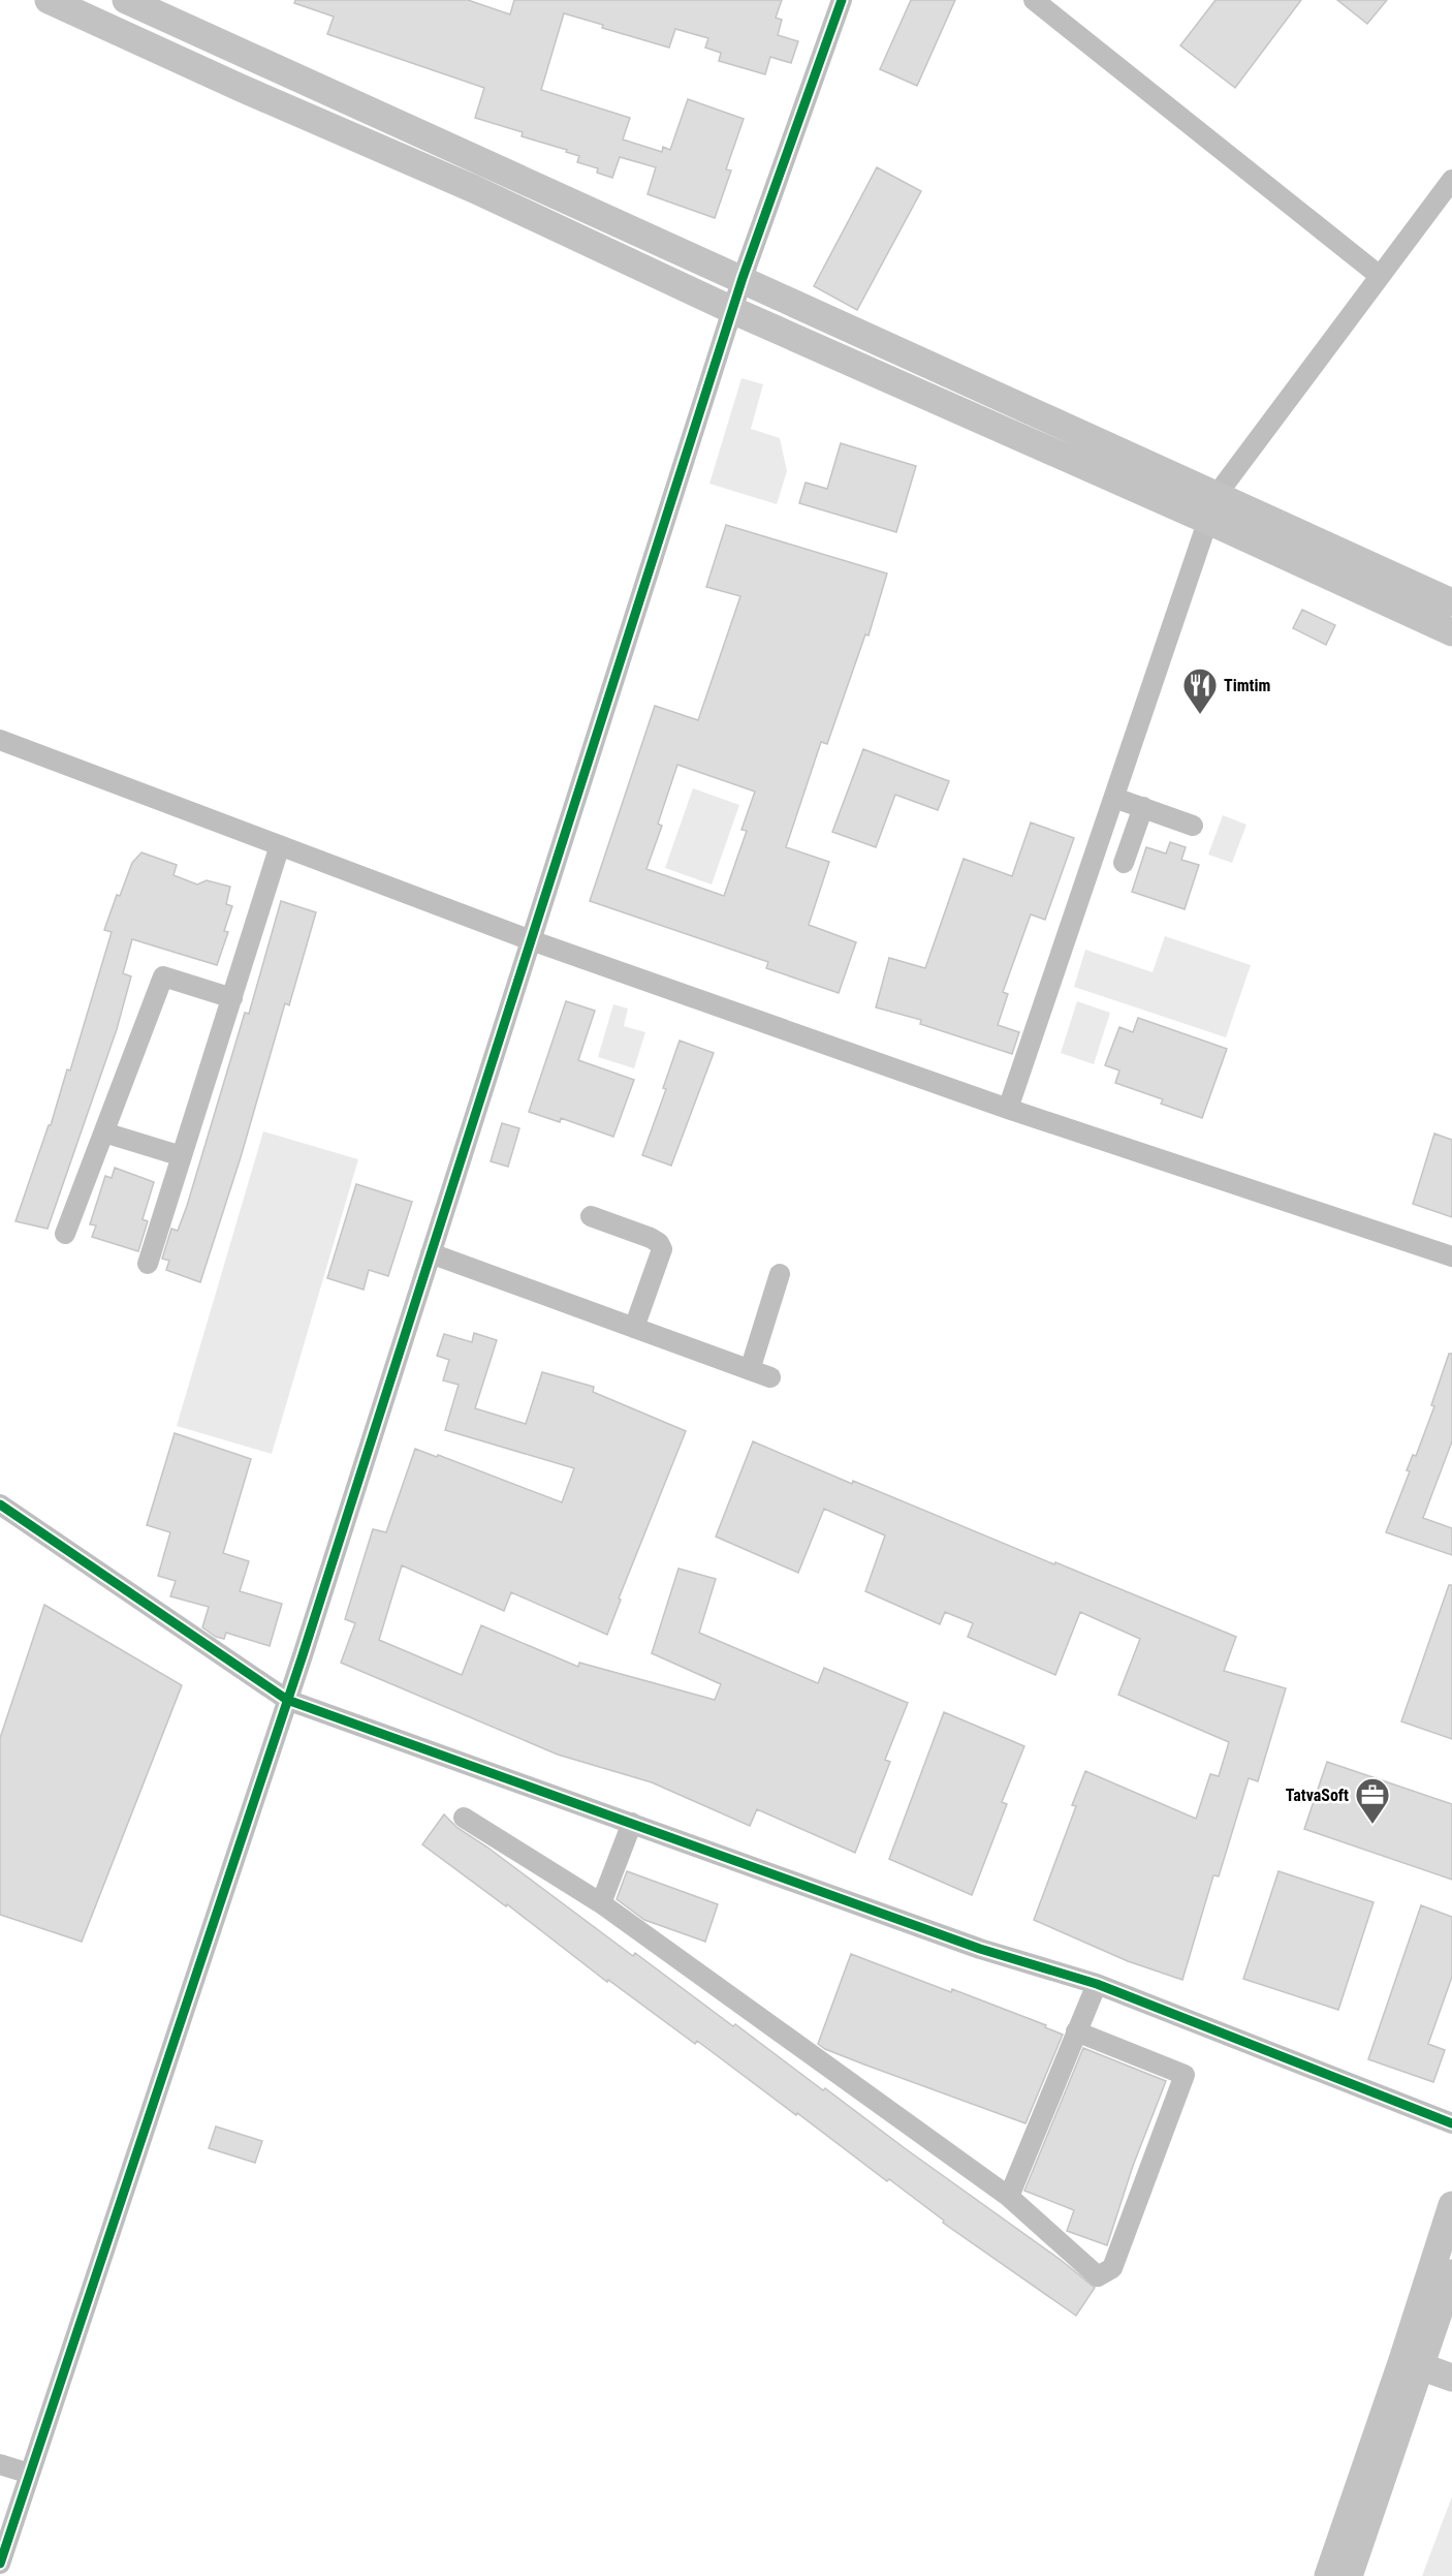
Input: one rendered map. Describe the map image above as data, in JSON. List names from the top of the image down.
{
  "places": {
    "restaurant": ["Timtim"],
    "office": ["TatvaSoft"]
  }
}
